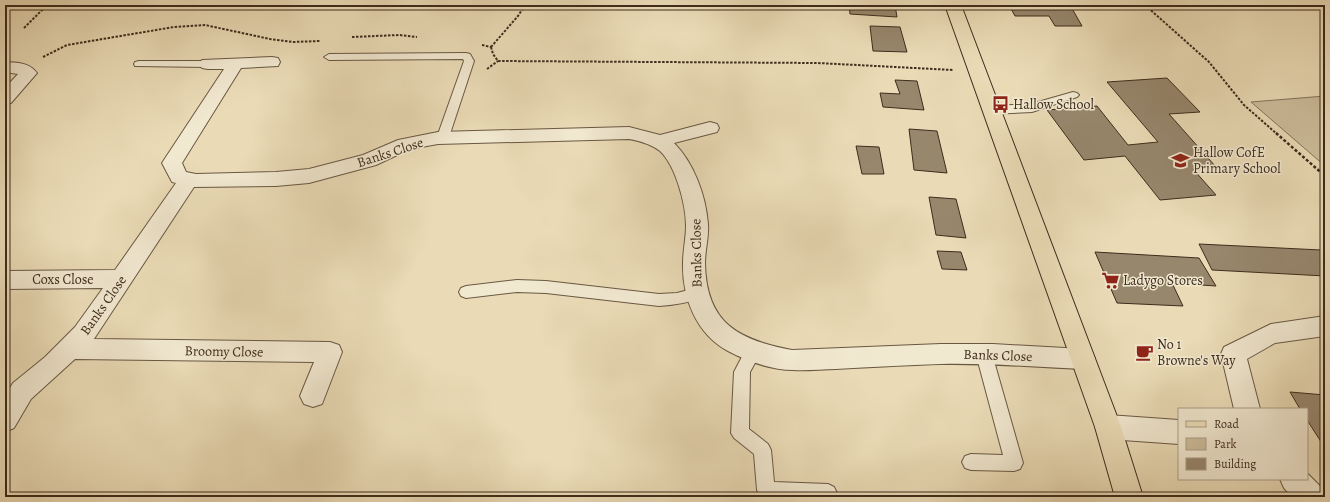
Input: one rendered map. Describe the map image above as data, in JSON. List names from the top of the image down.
{
  "streets": {
    "street": ["Banks Close", "Coxs Close", "Broomy Close"]
  },
  "crossings": [
    ["Banks Close", "Coxs Close"],
    ["Banks Close", "Broomy Close"]
  ],
  "places": {
    "bus stop": ["Hallow School"],
    "school or university": ["Hallow CofE Primary School"],
    "supermarket": ["Ladygo Stores"],
    "cafe": ["No 1 Browne's Way"]
  },
  "legend": ["Road", "Park", "Building"]
}
